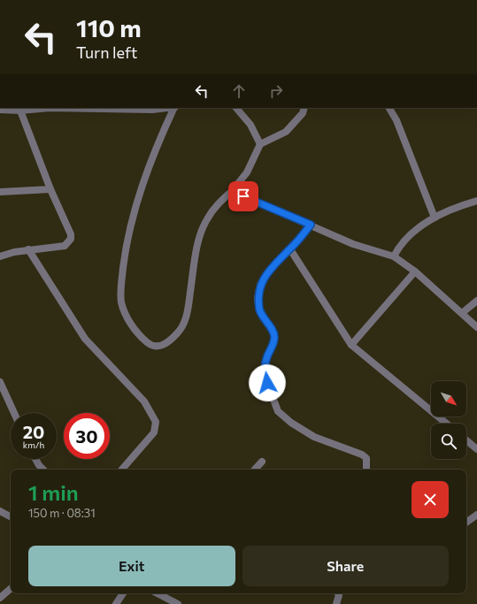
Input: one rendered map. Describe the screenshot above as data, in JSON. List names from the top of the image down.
{
  "north": "bottom right",
  "page": {
    "turn": ["110 m", "Turn left"],
    "speed": "20 km/h",
    "limit": "30",
    "heading": ["1 min", "150 m · 08:31"],
    "buttons": ["Exit", "Share"]
  }
}
